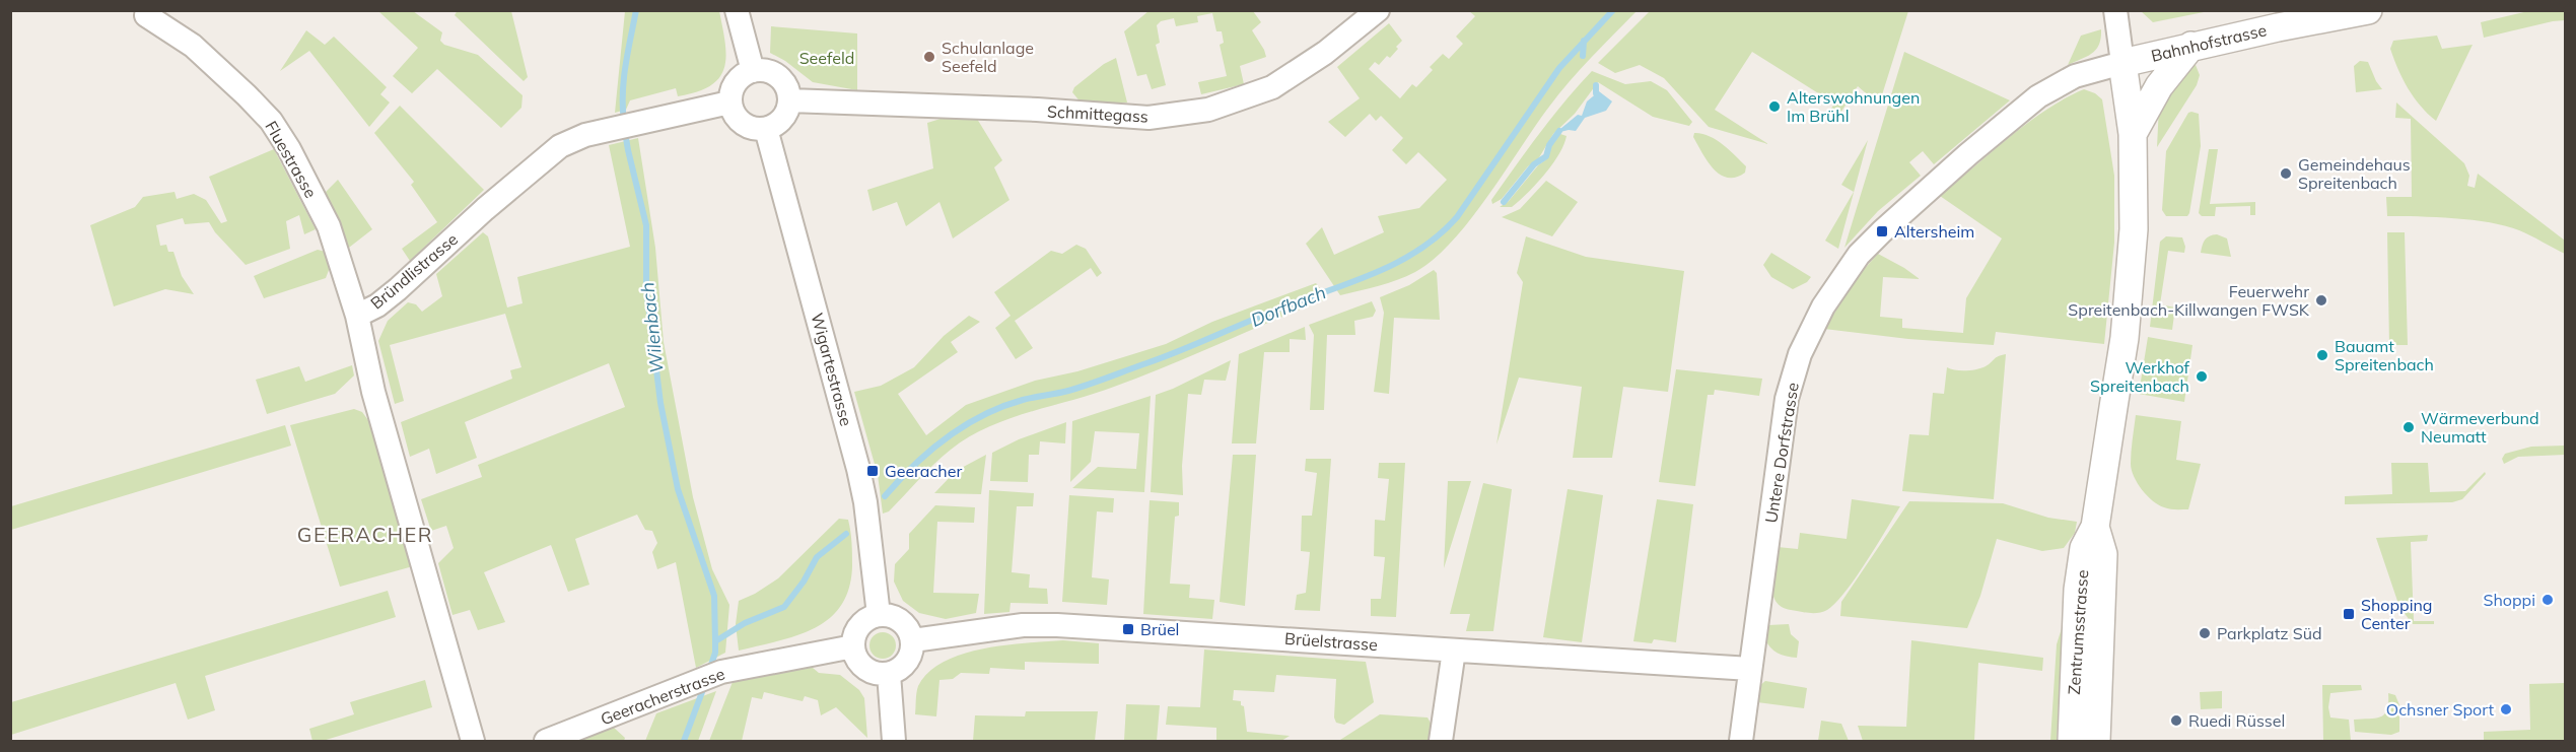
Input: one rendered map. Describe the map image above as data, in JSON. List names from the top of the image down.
{
  "streets": {
    "street": [
      "Bahnhofstrasse",
      "Schmittegass",
      "Fluestrasse",
      "Bründlistrasse",
      "Wigartestrasse",
      "Untere Dorfstrasse",
      "Zentrumsstrasse",
      "Brüelstrasse",
      "Geeracherstrasse"
    ]
  },
  "crossings": [
    ["Bahnhofstrasse", "Untere Dorfstrasse"],
    ["Bahnhofstrasse", "Zentrumsstrasse"],
    ["Schmittegass", "Bründlistrasse"],
    ["Schmittegass", "Wigartestrasse"],
    ["Fluestrasse", "Bründlistrasse"],
    ["Bründlistrasse", "Wigartestrasse"],
    ["Wigartestrasse", "Brüelstrasse"],
    ["Wigartestrasse", "Geeracherstrasse"],
    ["Untere Dorfstrasse", "Zentrumsstrasse"],
    ["Untere Dorfstrasse", "Brüelstrasse"],
    ["Brüelstrasse", "Geeracherstrasse"]
  ],
  "districts": ["GEERACHER"],
  "water": ["Dorfbach", "Wilenbach"],
  "parks": ["Seefeld"],
  "places": {
    "other": [
      "Schulanlage Seefeld",
      "Alterswohnungen Im Brühl",
      "Gemeindehaus Spreitenbach",
      "Feuerwehr Spreitenbach-Killwangen FWSK",
      "Bauamt Spreitenbach",
      "Werkhof Spreitenbach",
      "Wärmeverbund Neumatt",
      "Shoppi",
      "Parkplatz Süd",
      "Ochsner Sport",
      "Ruedi Rüssel"
    ],
    "transit": [
      "Altersheim",
      "Geeracher",
      "Shopping Center",
      "Brüel"
    ]
  }
}
